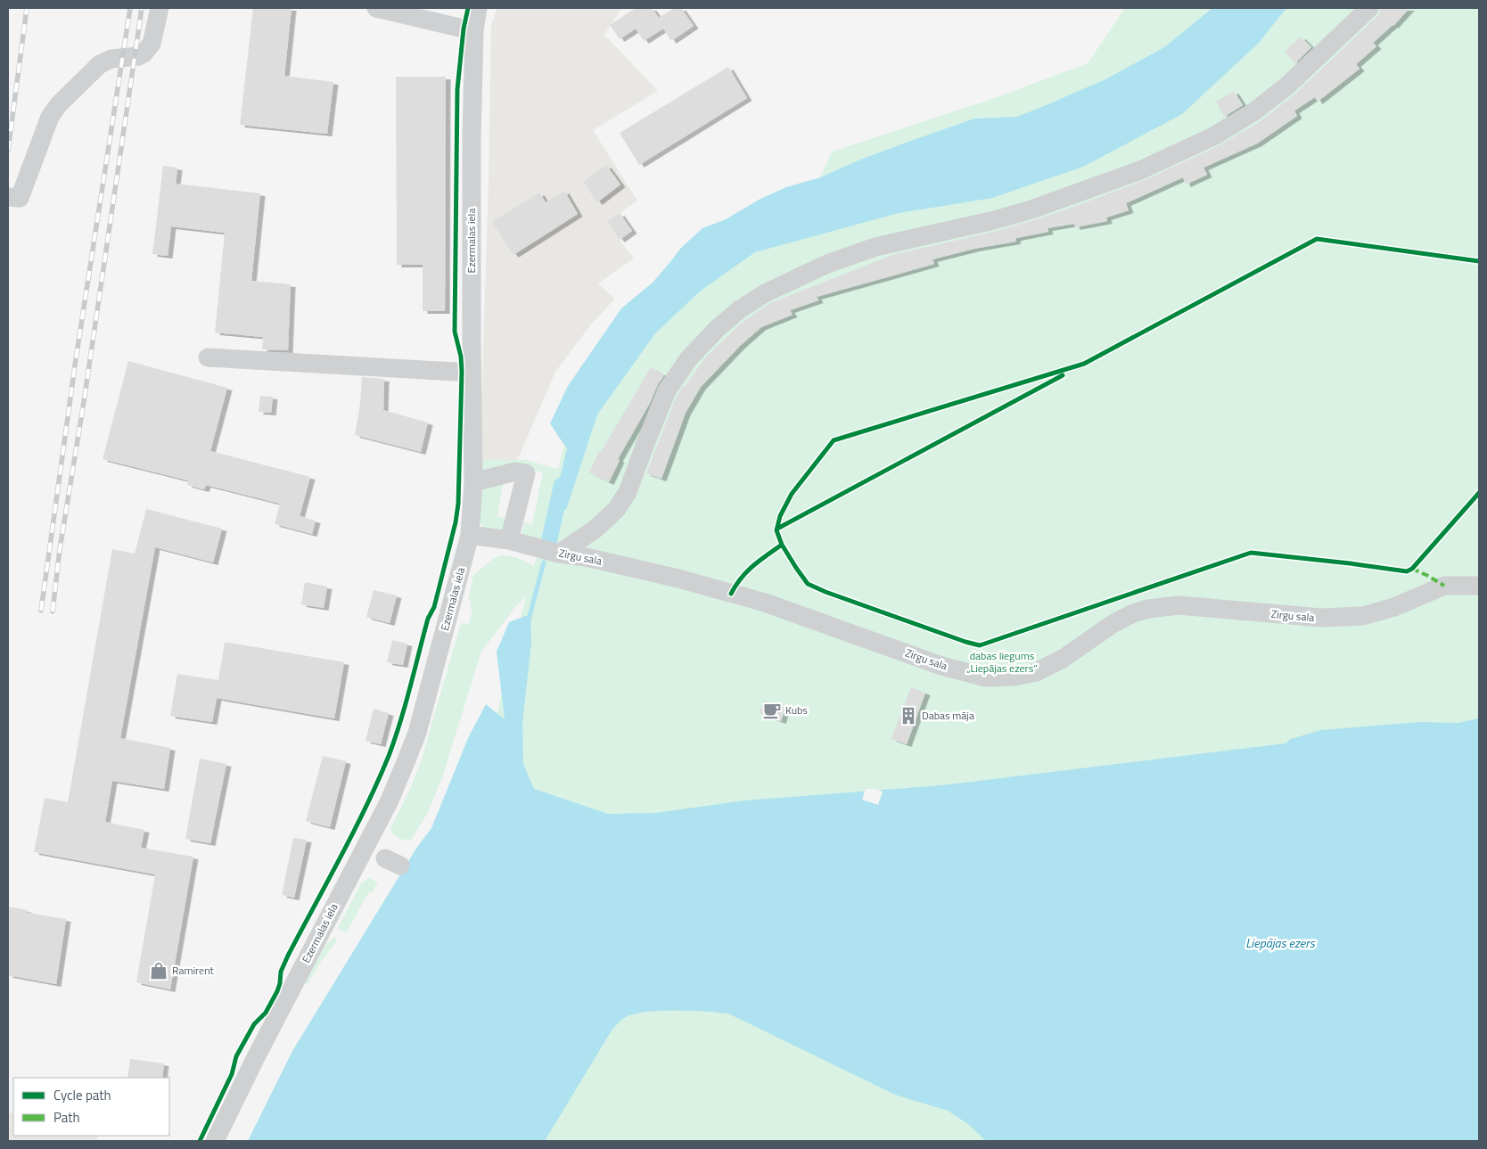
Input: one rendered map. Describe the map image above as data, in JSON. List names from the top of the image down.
{
  "streets": {
    "street": ["Ezermalas iela", "Zirgu sala"]
  },
  "crossings": [
    ["Ezermalas iela", "Zirgu sala"]
  ],
  "water": ["Liepājas ezers"],
  "parks": ["dabas liegums „Liepājas ezers”"],
  "places": {
    "cafe": ["Kubs"],
    "building": ["Dabas māja"],
    "shop": ["Ramirent"]
  },
  "legend": ["Cycle path", "Path"]
}
